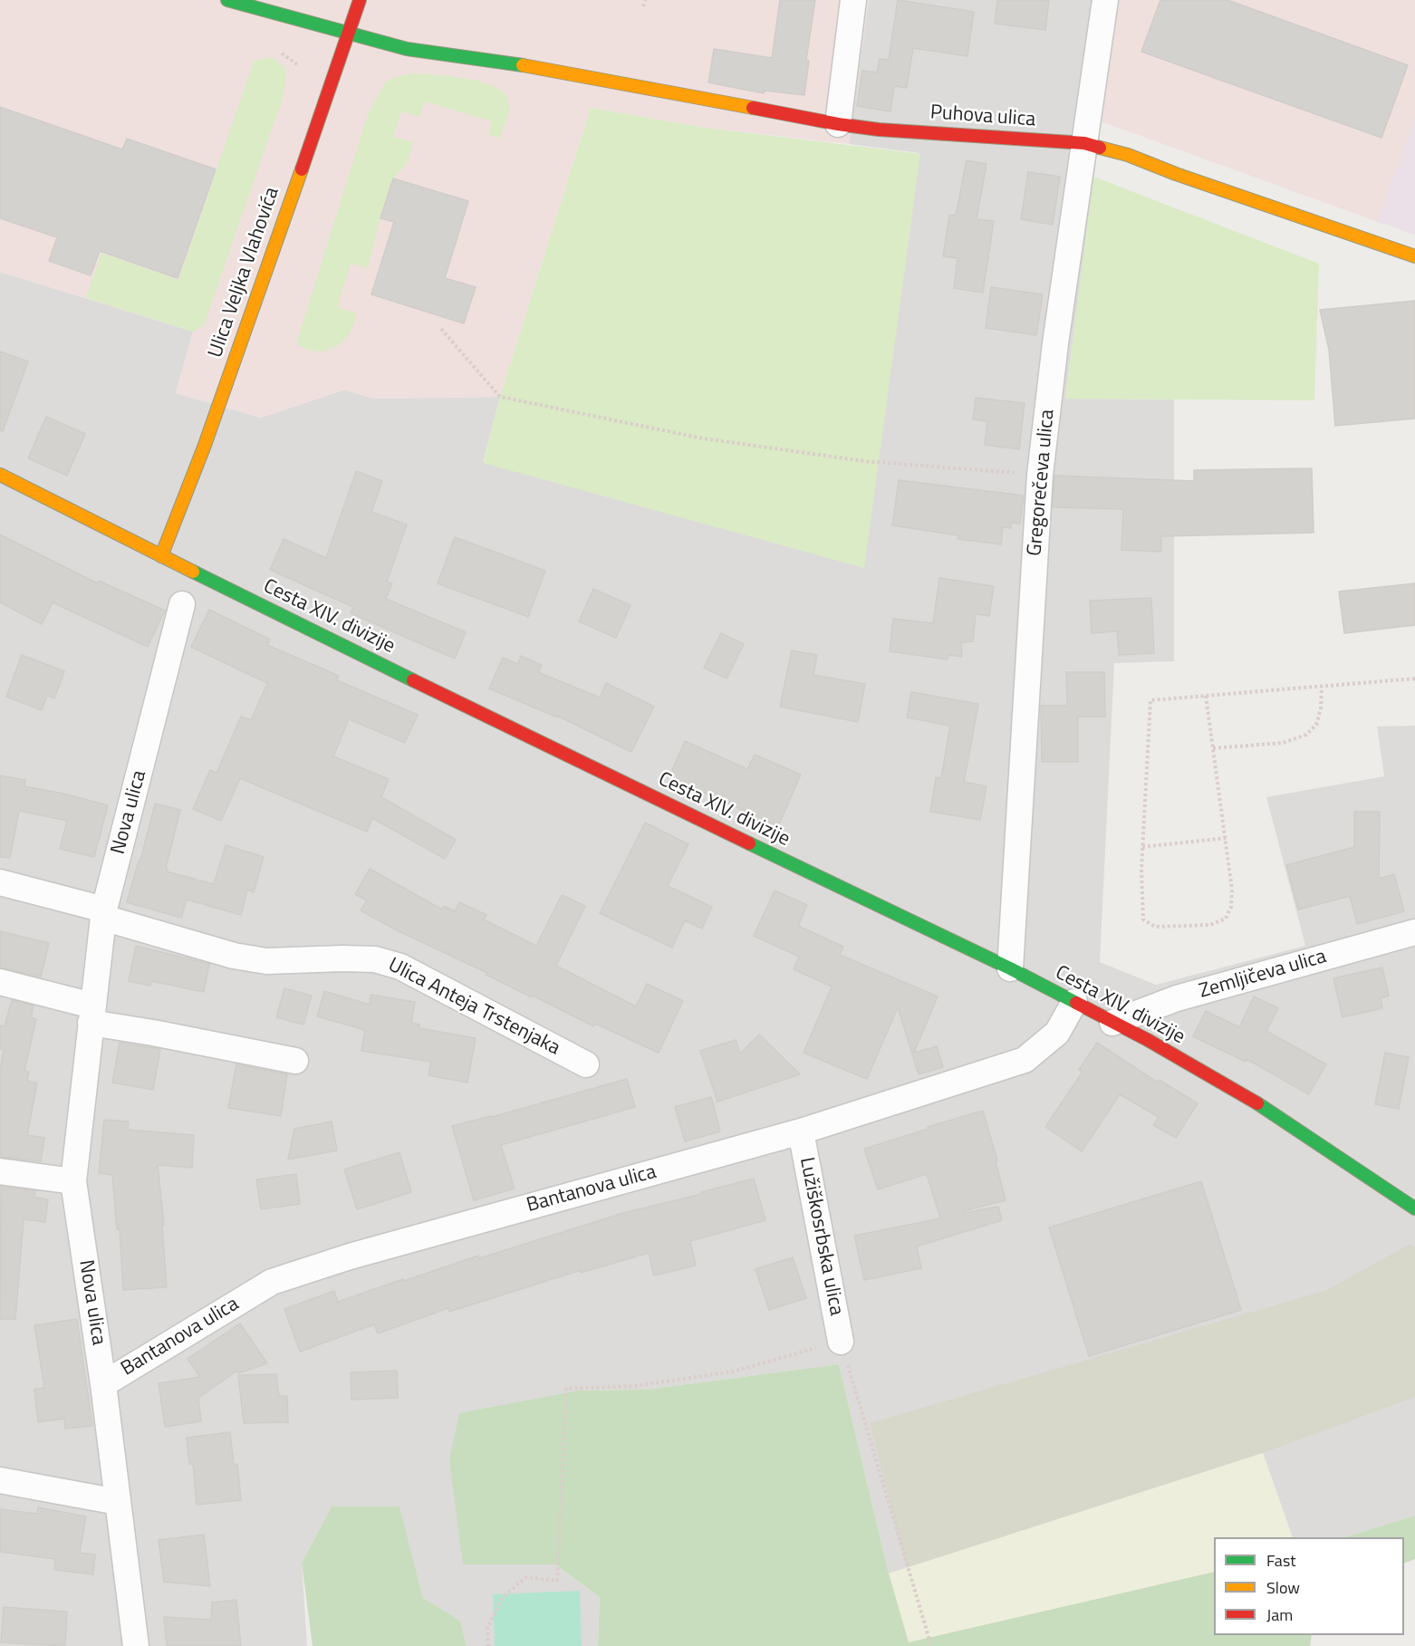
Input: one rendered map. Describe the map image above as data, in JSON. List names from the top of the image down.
{
  "streets": {
    "street": [
      "Puhova ulica",
      "Ulica Veljka Vlahovića",
      "Gregorečeva ulica",
      "Cesta XIV. divizije",
      "Nova ulica",
      "Zemljičeva ulica",
      "Ulica Anteja Trstenjaka",
      "Bantanova ulica",
      "Lužiškosrbska ulica"
    ]
  },
  "crossings": [
    ["Puhova ulica", "Ulica Veljka Vlahovića"],
    ["Puhova ulica", "Gregorečeva ulica"],
    ["Ulica Veljka Vlahovića", "Cesta XIV. divizije"],
    ["Gregorečeva ulica", "Cesta XIV. divizije"],
    ["Cesta XIV. divizije", "Zemljičeva ulica"],
    ["Cesta XIV. divizije", "Bantanova ulica"],
    ["Nova ulica", "Ulica Anteja Trstenjaka"],
    ["Nova ulica", "Bantanova ulica"],
    ["Bantanova ulica", "Lužiškosrbska ulica"]
  ],
  "legend": ["Fast", "Slow", "Jam"]
}
